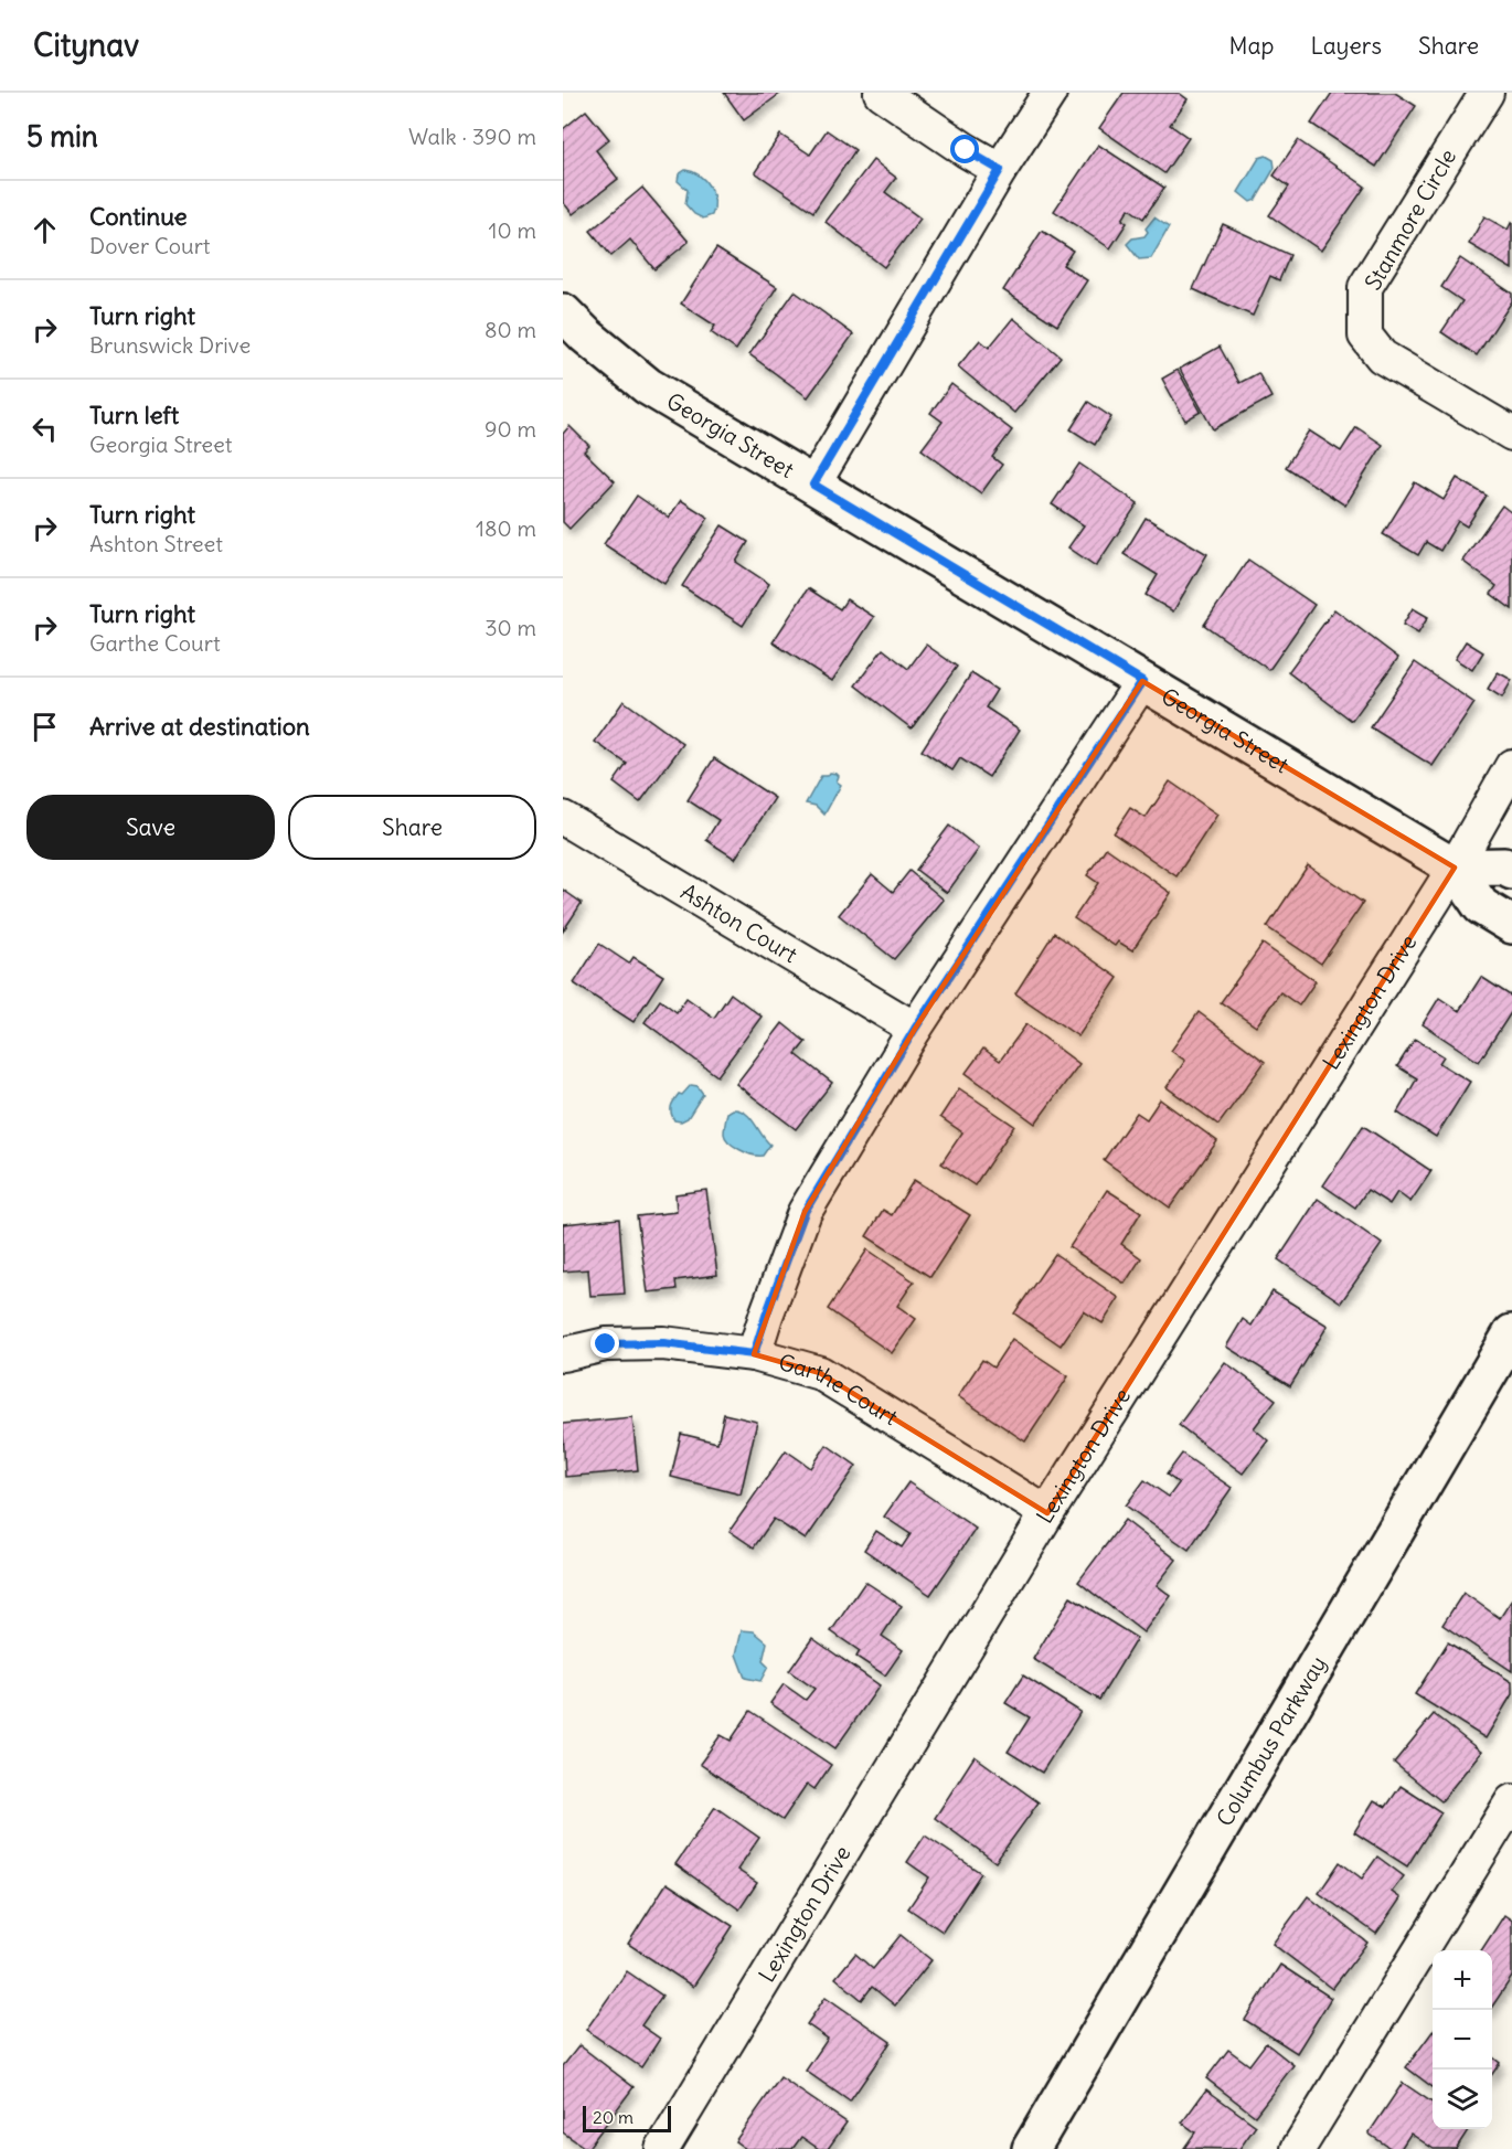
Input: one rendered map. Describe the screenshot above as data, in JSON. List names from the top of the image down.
{
  "streets": {
    "street": [
      "Stanmore Circle",
      "Georgia Street",
      "Ashton Court",
      "Lexington Drive",
      "Garthe Court",
      "Columbus Parkway"
    ]
  },
  "crossings": [
    ["Georgia Street", "Lexington Drive"],
    ["Lexington Drive", "Garthe Court"]
  ],
  "scale_bar": "20 m",
  "page": {
    "header": "Citynav",
    "nav": ["Map", "Layers", "Share"],
    "heading": ["5 min", "Walk · 390 m"],
    "list": [
      ["Continue", "Dover Court", "10 m"],
      ["Turn right", "Brunswick Drive", "80 m"],
      ["Turn left", "Georgia Street", "90 m"],
      ["Turn right", "Ashton Street", "180 m"],
      ["Turn right", "Garthe Court", "30 m"],
      "Arrive at destination"
    ],
    "buttons": ["Save", "Share"],
    "map_buttons": ["+", "−"],
    "scale": "20 m"
  }
}
